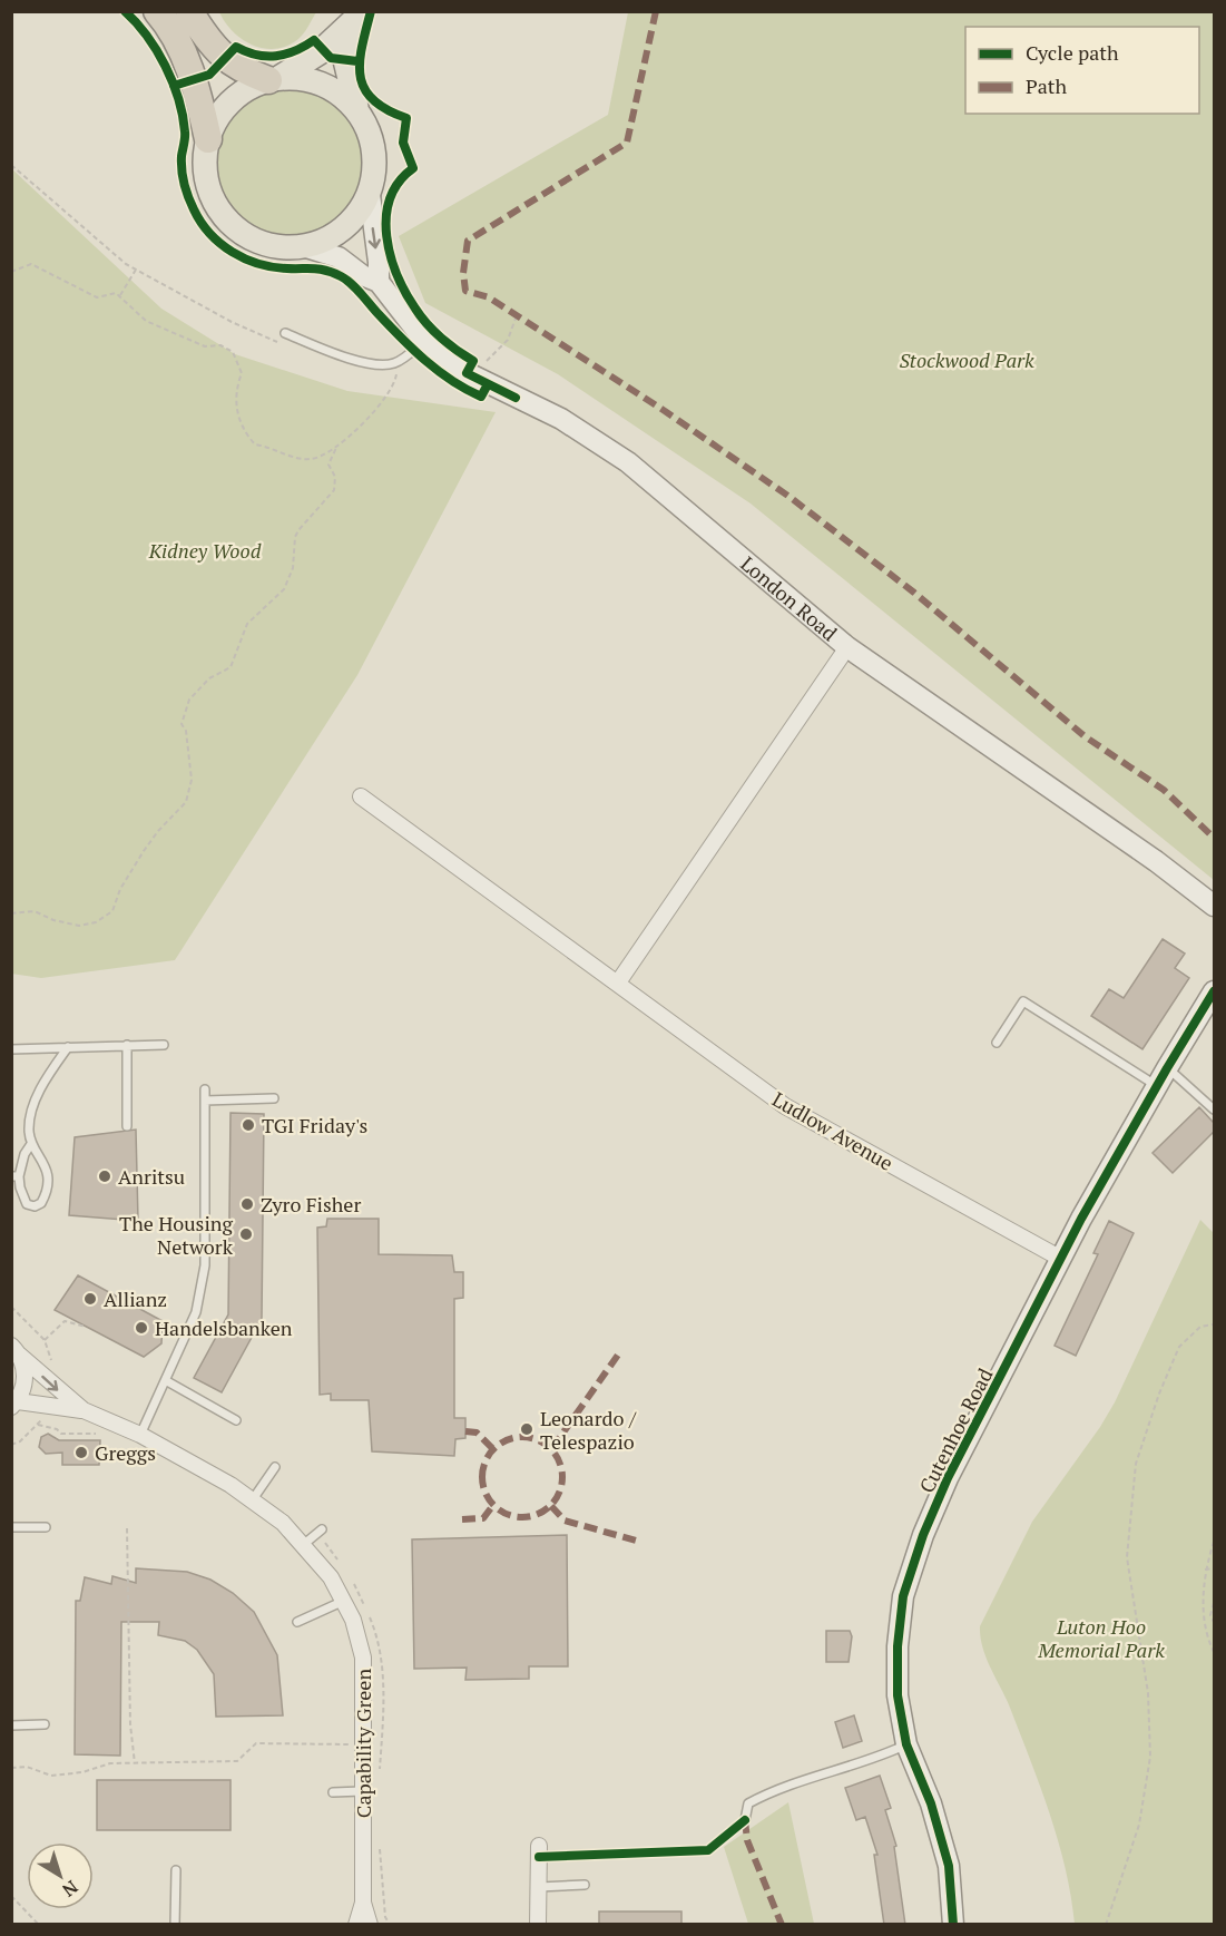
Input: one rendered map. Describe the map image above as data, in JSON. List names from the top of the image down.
{
  "streets": {
    "street": [
      "London Road",
      "Ludlow Avenue",
      "Cutenhoe Road",
      "Capability Green"
    ]
  },
  "crossings": [
    ["Ludlow Avenue", "Cutenhoe Road"]
  ],
  "parks": ["Stockwood Park", "Kidney Wood", "Luton Hoo Memorial Park"],
  "places": [
    "TGI Friday's",
    "Anritsu",
    "Zyro Fisher",
    "The Housing Network",
    "Allianz",
    "Handelsbanken",
    "Leonardo / Telespazio",
    "Greggs"
  ],
  "legend": ["Cycle path", "Path"],
  "north": "bottom right"
}
